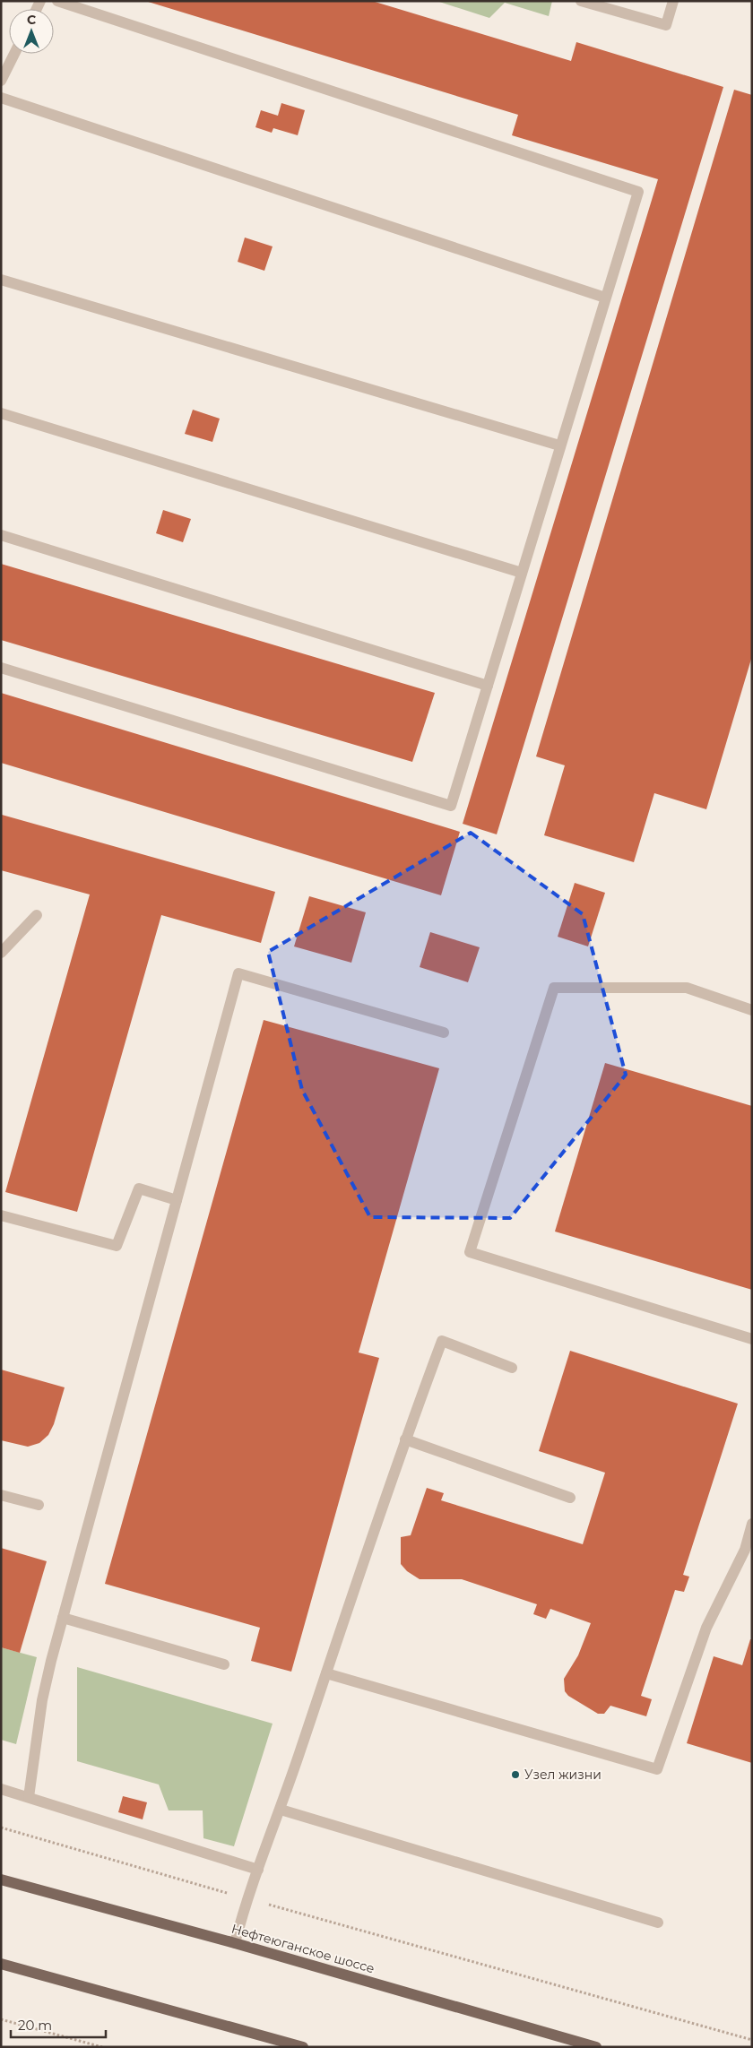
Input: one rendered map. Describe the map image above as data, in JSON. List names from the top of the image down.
{
  "streets": {
    "main road": ["Нефтеюганское шоссе"]
  },
  "places": ["Узел жизни"],
  "scale_bar": "20 m",
  "north": "top"
}
